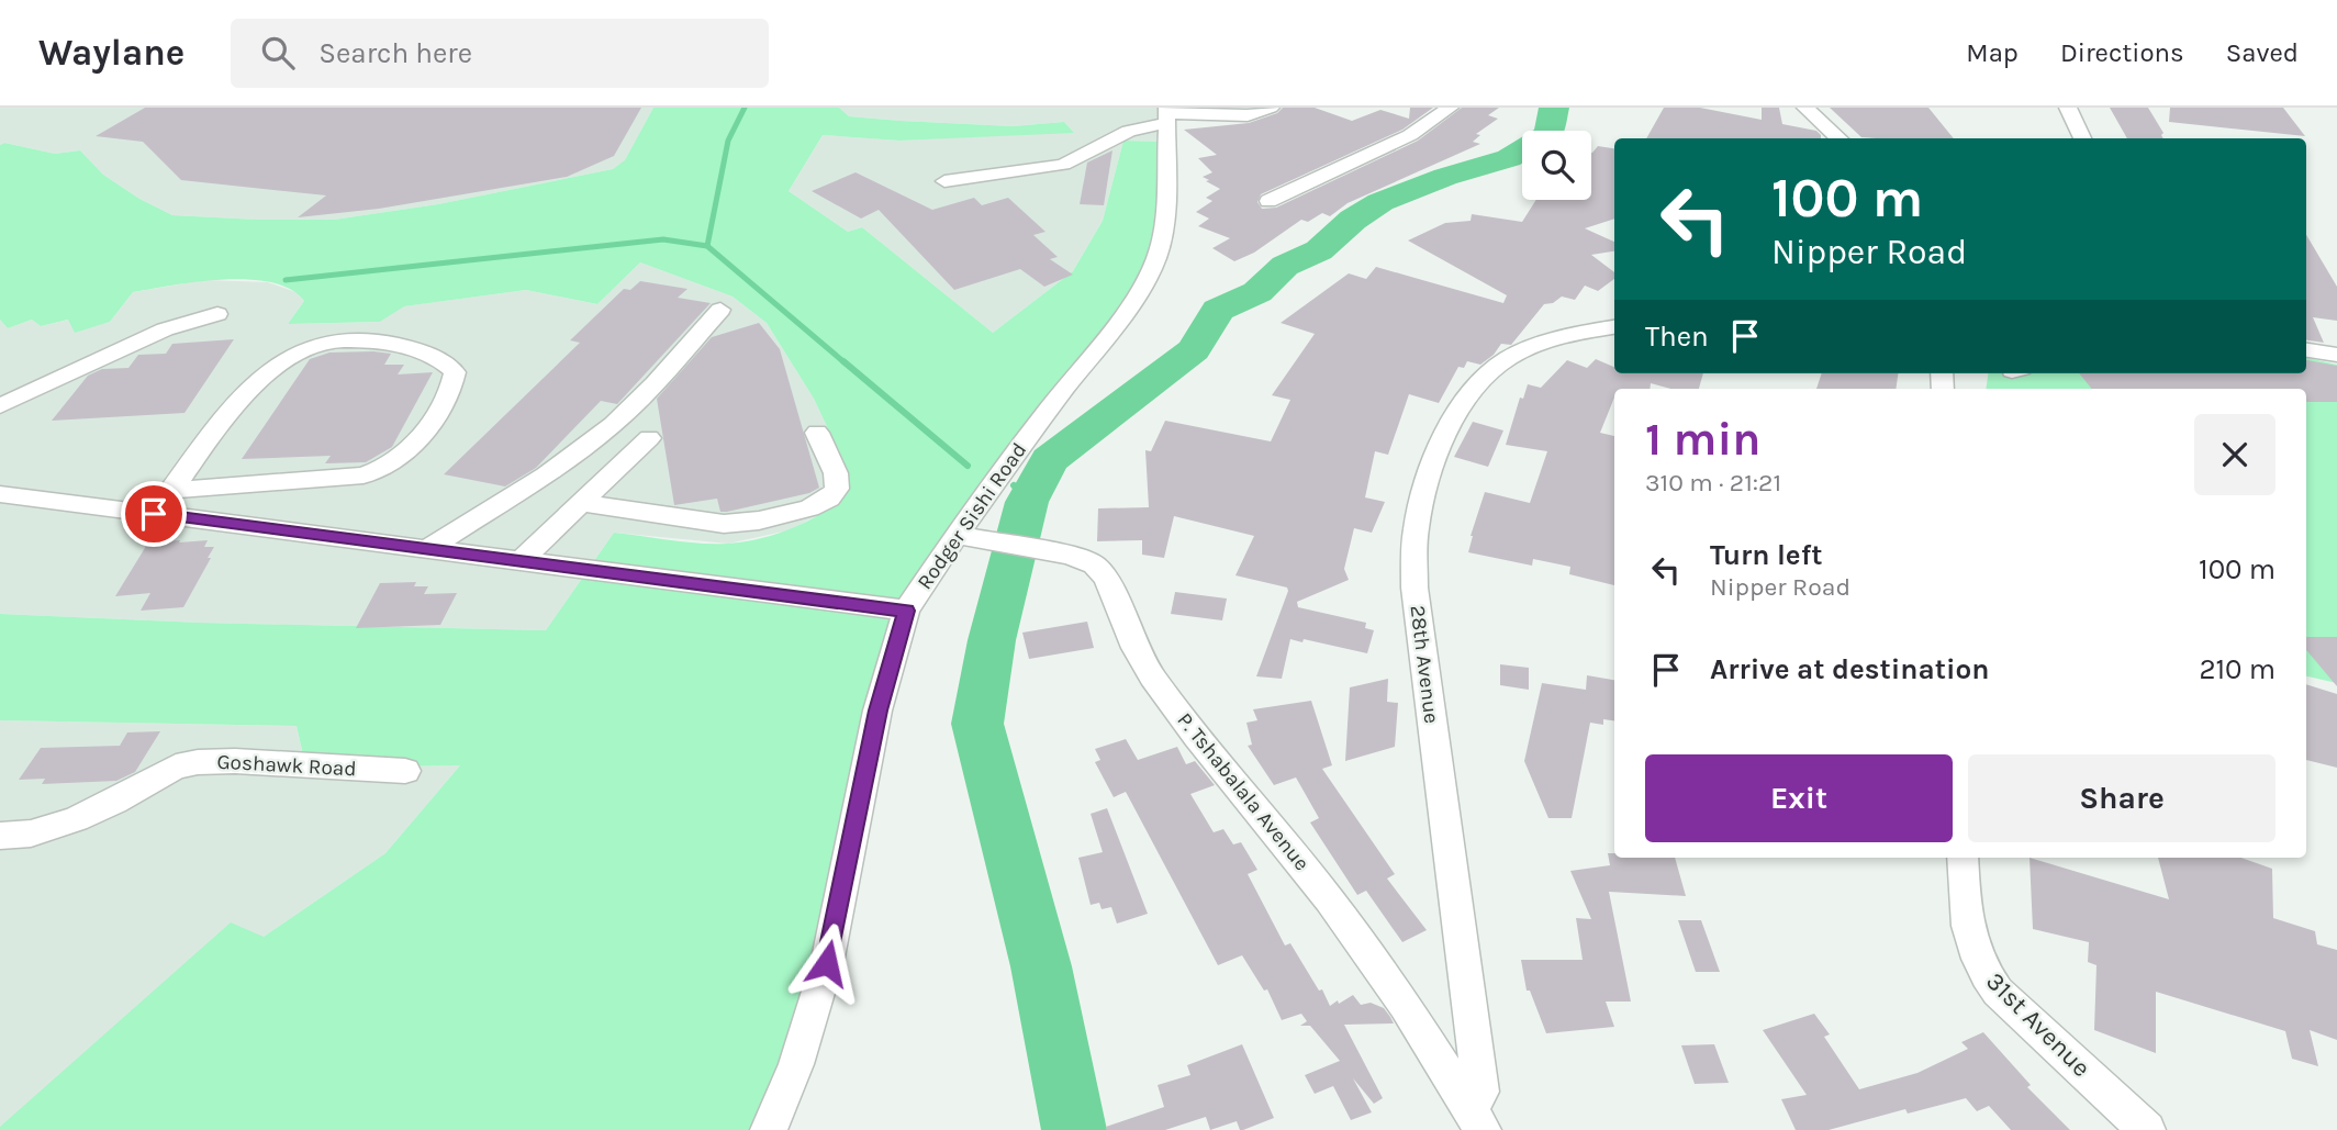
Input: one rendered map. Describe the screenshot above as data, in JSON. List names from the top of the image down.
{
  "streets": {
    "street": [
      "Rodger Sishi Road",
      "28th Avenue",
      "Goshawk Road",
      "P. Tshabalala Avenue",
      "31st Avenue"
    ]
  },
  "crossings": [
    ["Rodger Sishi Road", "P. Tshabalala Avenue"],
    ["28th Avenue", "P. Tshabalala Avenue"]
  ],
  "page": {
    "header": "Waylane",
    "search": "Search here",
    "nav": ["Map", "Directions", "Saved"],
    "turn": ["100 m", "Nipper Road"],
    "then": "Then",
    "heading": ["1 min", "310 m · 21:21"],
    "list": [
      {
        "name": "Turn left",
        "note": "Nipper Road",
        "value": "100 m"
      },
      {
        "name": "Arrive at destination",
        "value": "210 m"
      }
    ],
    "buttons": ["Exit", "Share"]
  }
}
